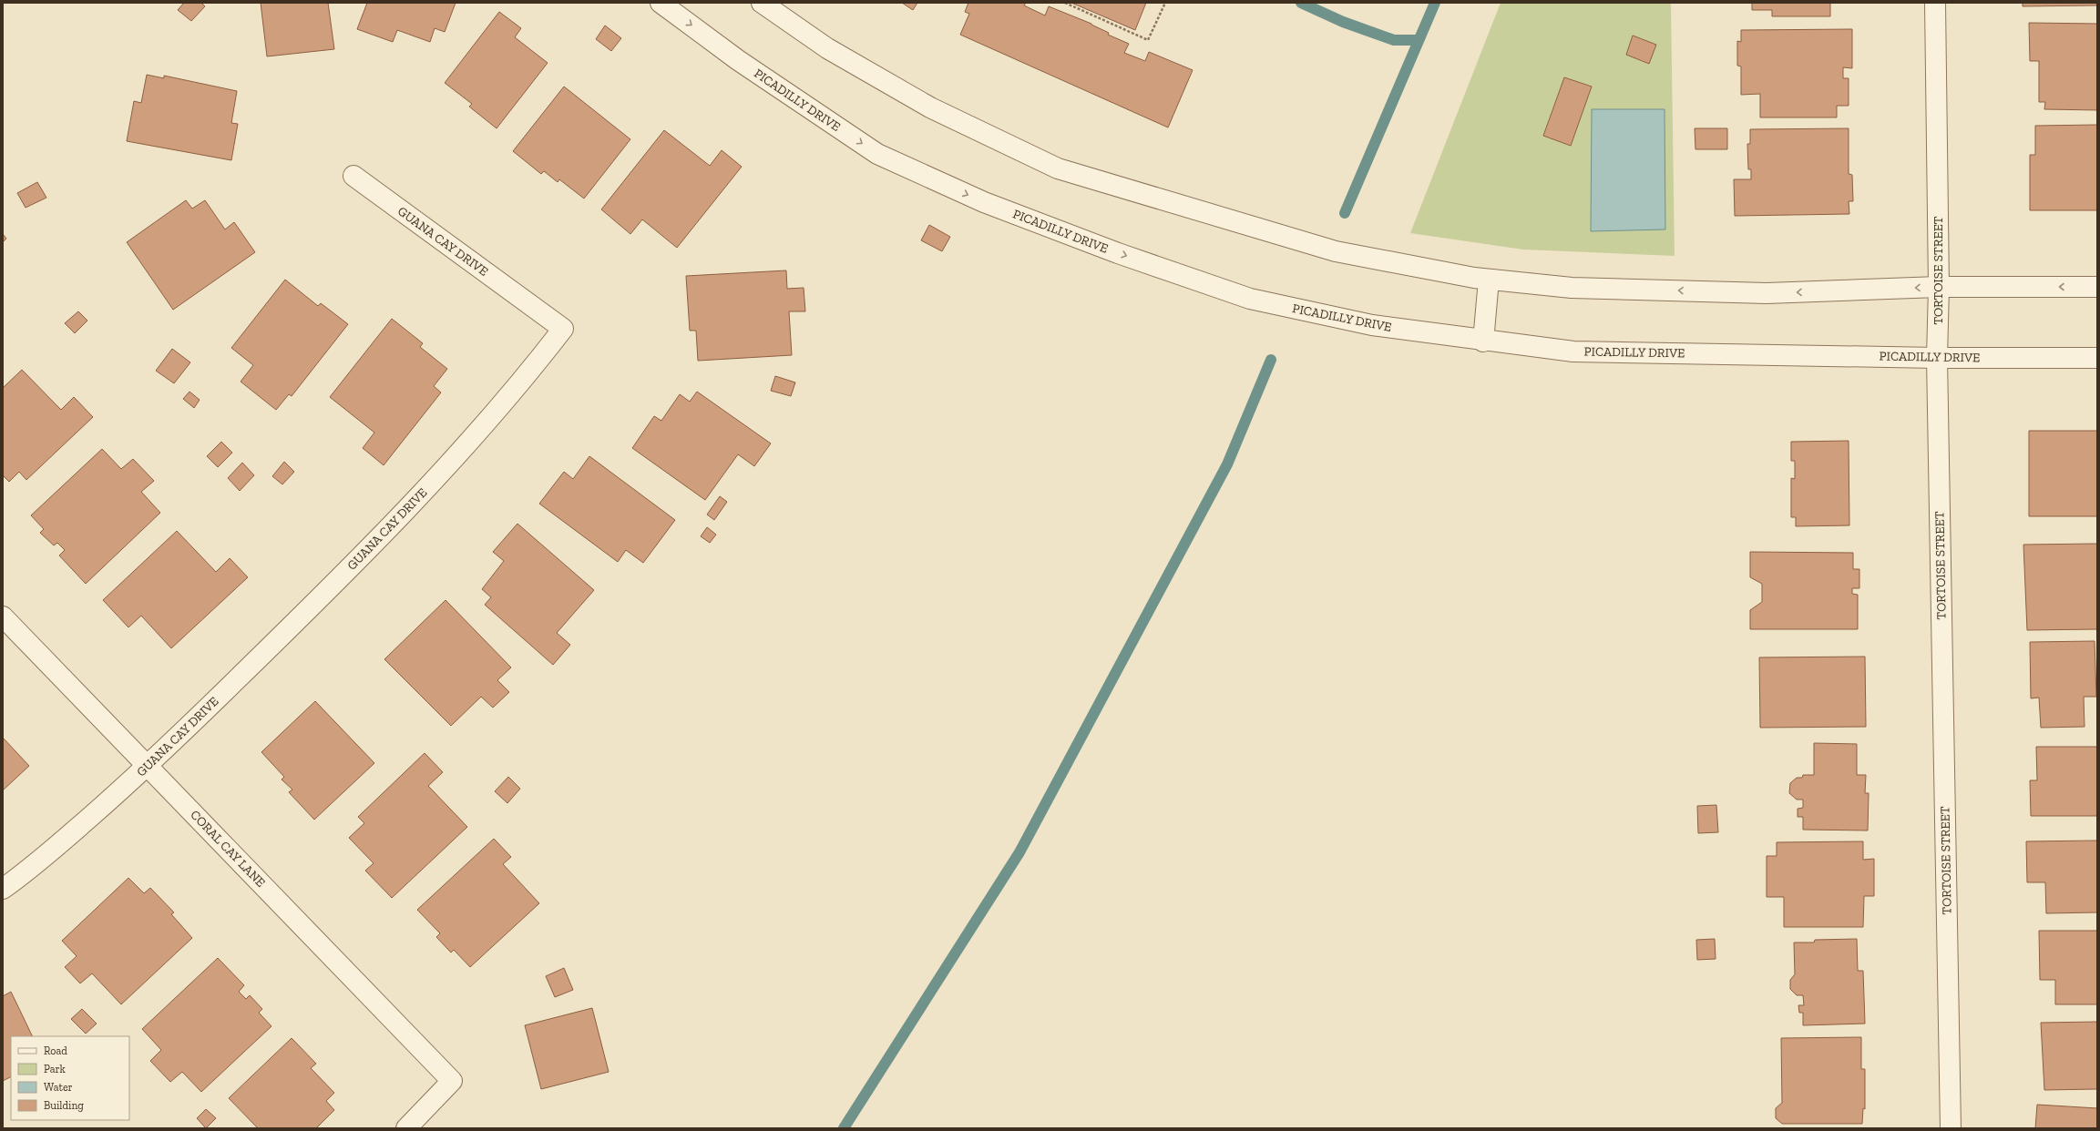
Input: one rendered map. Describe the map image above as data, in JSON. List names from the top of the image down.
{
  "streets": {
    "street": [
      "PICADILLY DRIVE",
      "GUANA CAY DRIVE",
      "TORTOISE STREET",
      "CORAL CAY LANE"
    ]
  },
  "crossings": [
    ["PICADILLY DRIVE", "TORTOISE STREET"],
    ["GUANA CAY DRIVE", "CORAL CAY LANE"]
  ],
  "legend": [
    "Road",
    "Park",
    "Water",
    "Building"
  ]
}
